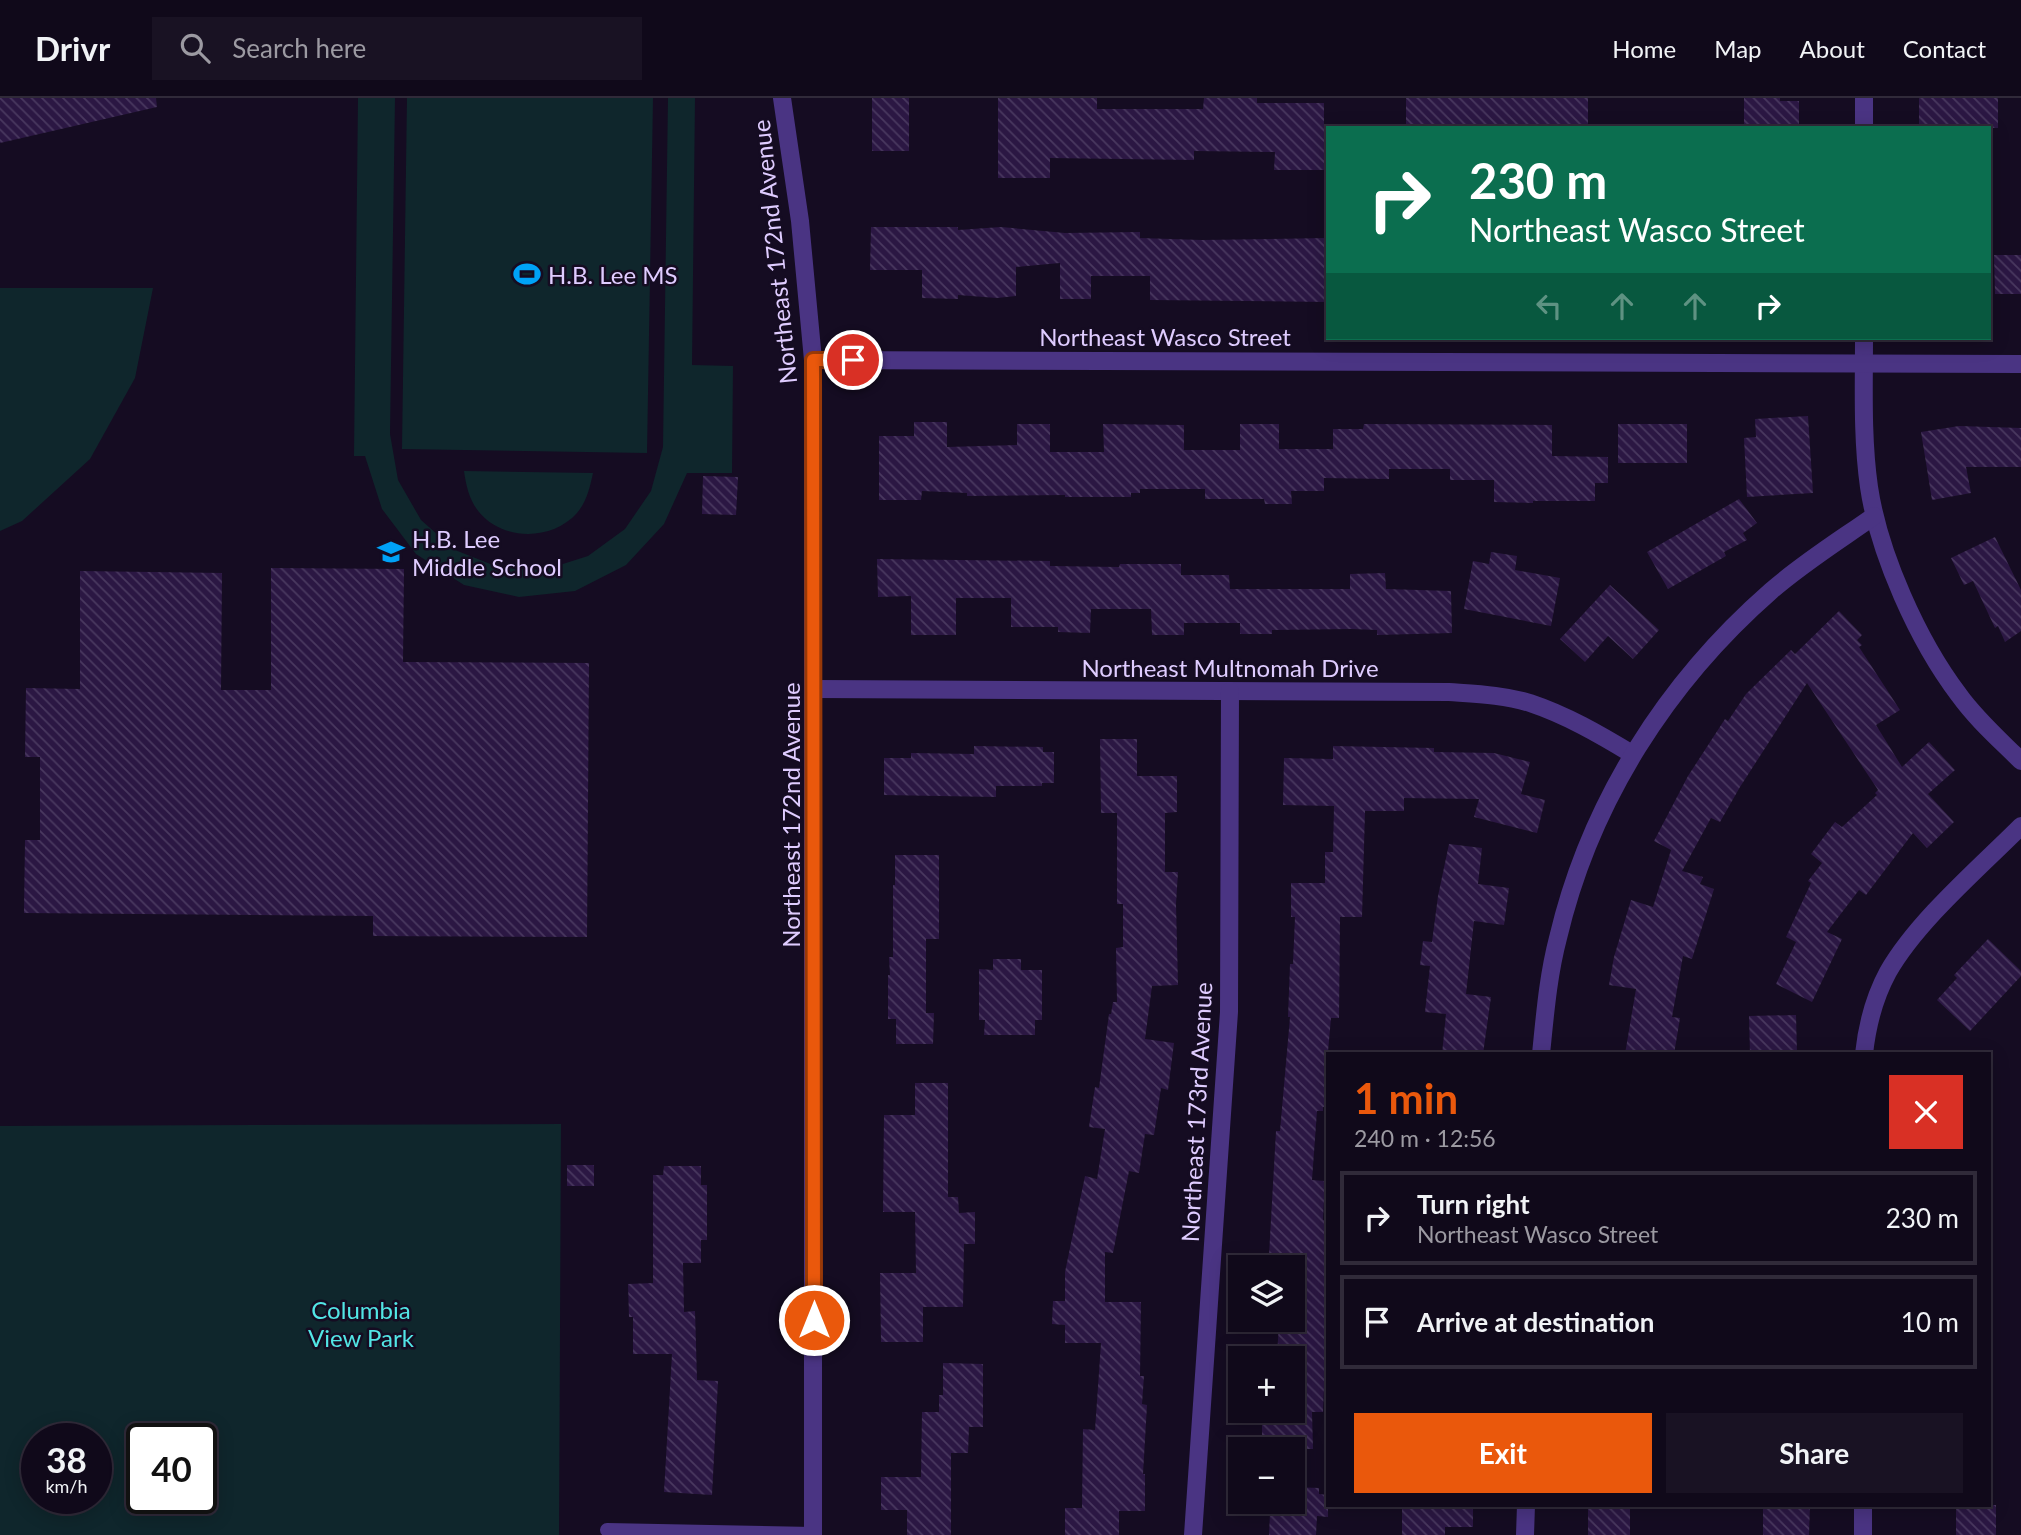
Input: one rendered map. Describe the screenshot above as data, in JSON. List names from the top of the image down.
{
  "streets": {
    "street": [
      "Northeast 172nd Avenue",
      "Northeast Wasco Street",
      "Northeast Multnomah Drive",
      "Northeast 173rd Avenue"
    ]
  },
  "crossings": [
    ["Northeast 172nd Avenue", "Northeast Wasco Street"],
    ["Northeast 172nd Avenue", "Northeast Multnomah Drive"],
    ["Northeast Multnomah Drive", "Northeast 173rd Avenue"]
  ],
  "parks": ["Columbia View Park"],
  "places": {
    "sports": ["H.B. Lee MS"],
    "school or university": ["H.B. Lee Middle School"]
  },
  "page": {
    "header": "Drivr",
    "search": "Search here",
    "nav": [
      "Home",
      "Map",
      "About",
      "Contact"
    ],
    "turn": ["230 m", "Northeast Wasco Street"],
    "heading": ["1 min", "240 m · 12:56"],
    "list": [
      {
        "name": "Turn right",
        "note": "Northeast Wasco Street",
        "value": "230 m"
      },
      {
        "name": "Arrive at destination",
        "value": "10 m"
      }
    ],
    "map_buttons": ["+", "−"],
    "buttons": ["Exit", "Share"],
    "speed": "38 km/h",
    "limit": "40"
  }
}
